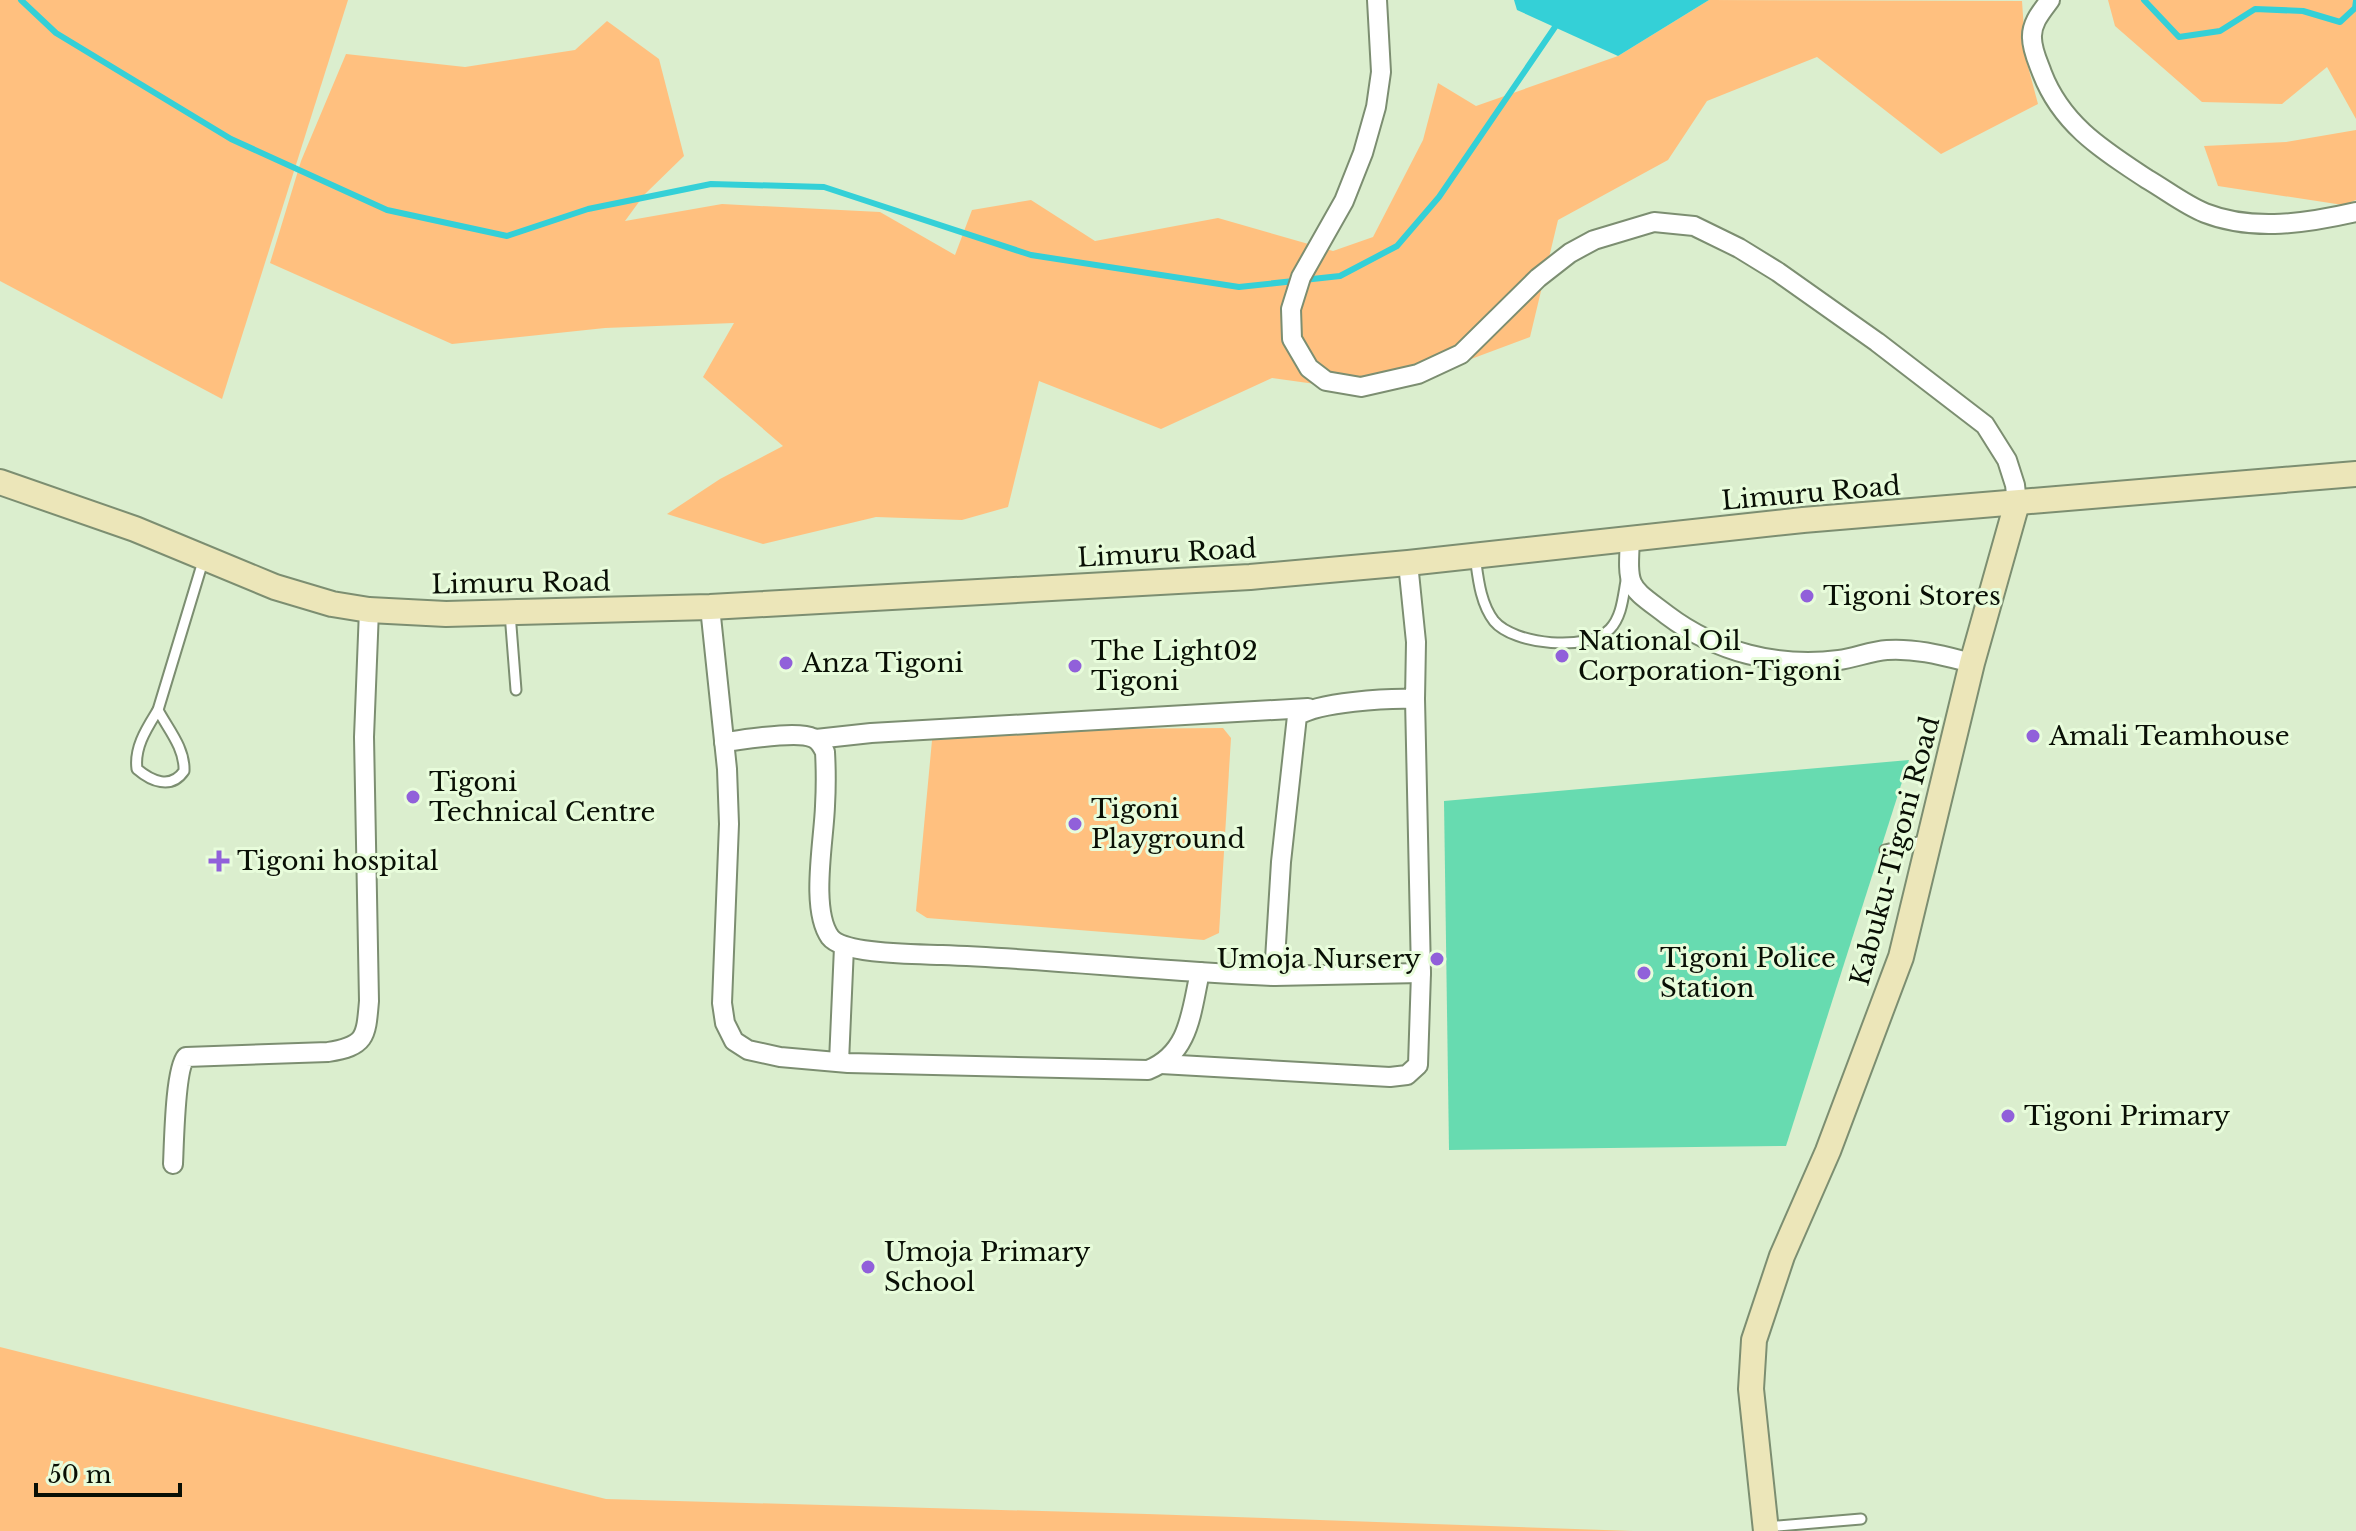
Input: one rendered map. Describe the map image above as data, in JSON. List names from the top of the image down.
{
  "streets": {
    "main road": ["Limuru Road", "Kabuku-Tigoni Road"]
  },
  "crossings": [
    ["Limuru Road", "Kabuku-Tigoni Road"]
  ],
  "places": {
    "other": [
      "Tigoni Stores",
      "National Oil Corporation-Tigoni",
      "Anza Tigoni",
      "The Light02 Tigoni",
      "Amali Teamhouse",
      "Tigoni Technical Centre",
      "Tigoni Playground",
      "Umoja Nursery",
      "Tigoni Police Station",
      "Tigoni Primary",
      "Umoja Primary School"
    ],
    "health": ["Tigoni hospital"]
  },
  "scale_bar": "50 m"
}
